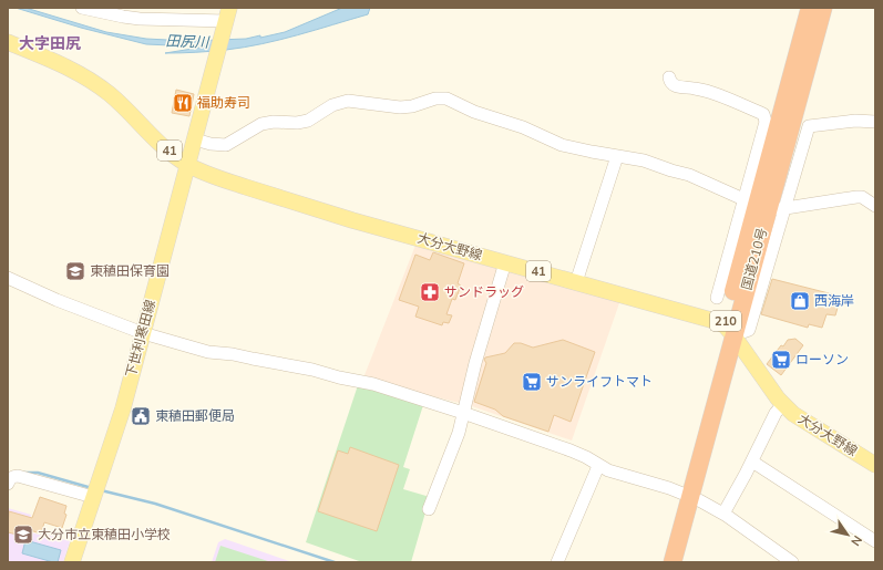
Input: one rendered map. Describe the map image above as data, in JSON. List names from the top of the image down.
{
  "streets": {
    "highway": ["国道210号", "210"],
    "main road": ["41", "大分大野線", "下世利寒田線"]
  },
  "crossings": [
    ["大分大野線", "国道210号"],
    ["大分大野線", "下世利寒田線"]
  ],
  "districts": ["大字田尻"],
  "water": ["田尻川"],
  "places": {
    "restaurant": ["福助寿司"],
    "school or university": ["東稙田保育園", "大分市立東稙田小学校"],
    "pharmacy": ["サンドラッグ"],
    "shop": ["西海岸"],
    "supermarket": ["ローソン", "サンライフトマト"],
    "public building": ["東稙田郵便局"]
  },
  "north": "bottom right"
}
